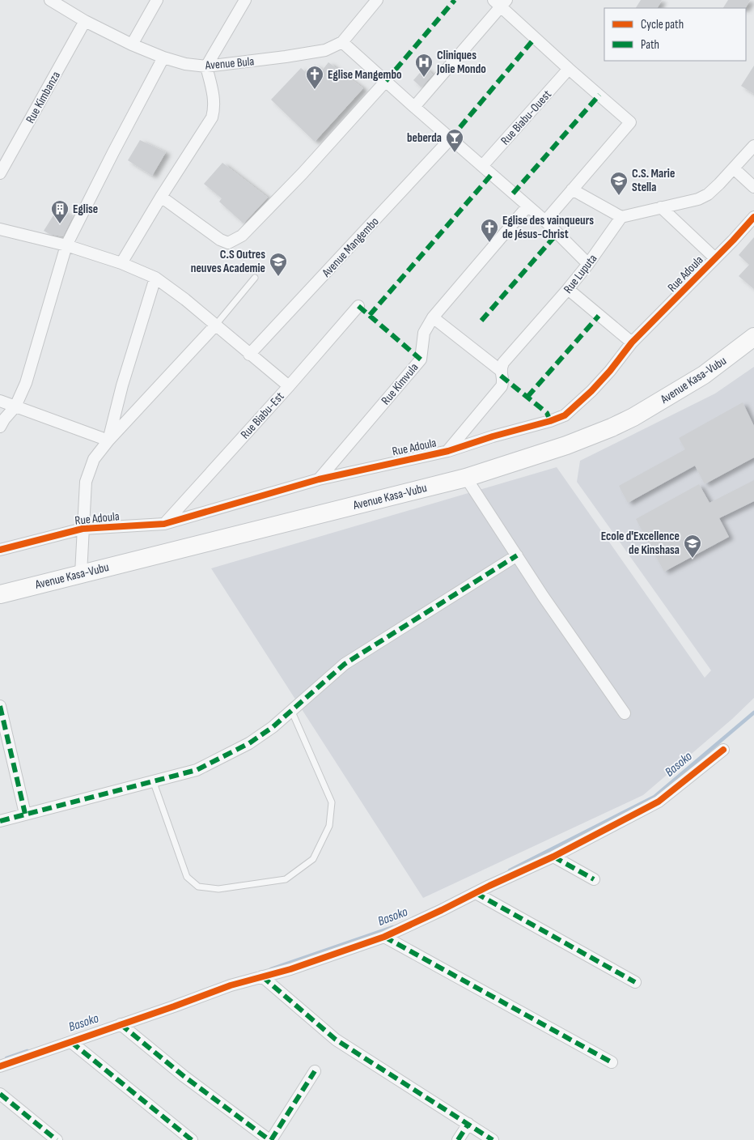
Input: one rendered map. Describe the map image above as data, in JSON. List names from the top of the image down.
{
  "streets": {
    "main road": ["Avenue Kasa-Vubu"],
    "street": [
      "Avenue Bula",
      "Rue Kimbanza",
      "Rue Biabu-Ouest",
      "Avenue Mangembo",
      "Rue Luputa",
      "Rue Adoula",
      "Rue Kimvula",
      "Rue Biabu-Est"
    ]
  },
  "crossings": [
    ["Avenue Bula", "Rue Kimbanza"],
    ["Rue Adoula", "Rue Kimvula"],
    ["Rue Adoula", "Rue Biabu-Est"]
  ],
  "water": ["Basoko"],
  "places": {
    "hospital": ["Cliniques Jolie Mondo"],
    "church": ["Eglise Mangembo", "Eglise des vainqueurs de Jésus-Christ"],
    "bar": ["beberda"],
    "school or university": ["C.S. Marie Stella", "C.S Outres neuves Academie", "Ecole d'Excellence de Kinshasa"],
    "building": ["Eglise"]
  },
  "legend": ["Cycle path", "Path"]
}
